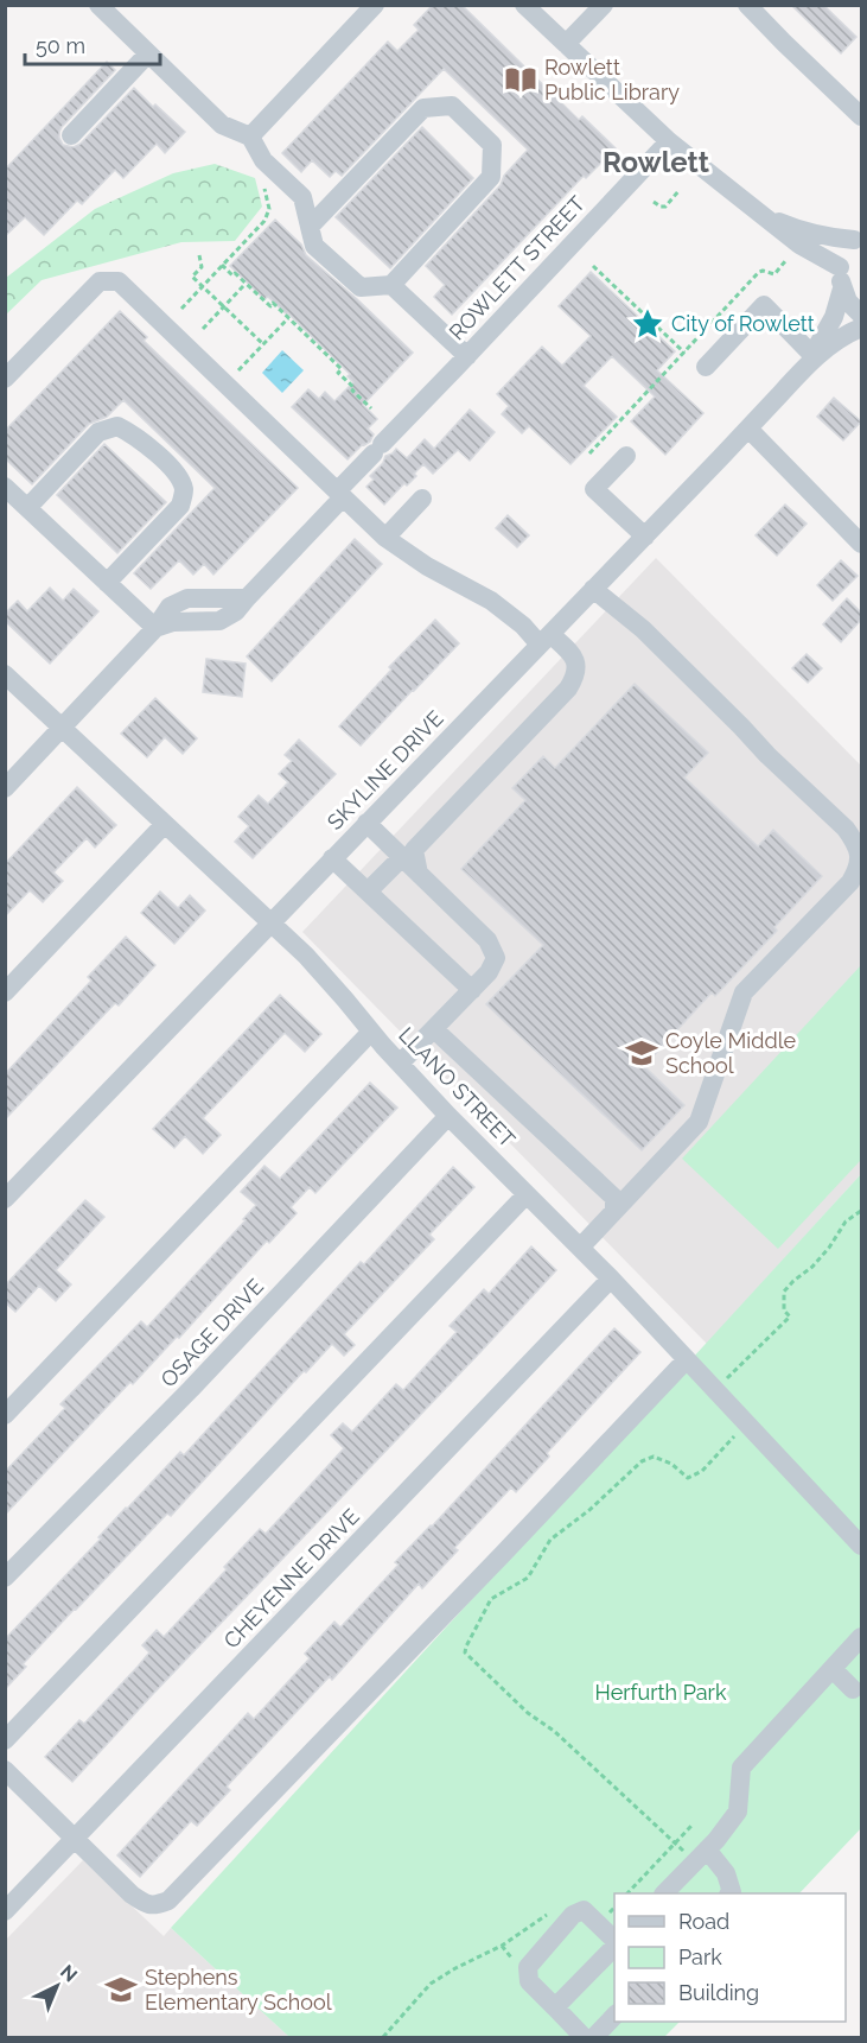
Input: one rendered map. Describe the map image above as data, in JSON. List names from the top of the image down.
{
  "streets": {
    "street": [
      "ROWLETT STREET",
      "SKYLINE DRIVE",
      "LLANO STREET",
      "OSAGE DRIVE",
      "CHEYENNE DRIVE"
    ]
  },
  "crossings": [
    ["SKYLINE DRIVE", "LLANO STREET"],
    ["LLANO STREET", "OSAGE DRIVE"],
    ["LLANO STREET", "CHEYENNE DRIVE"]
  ],
  "districts": ["Rowlett"],
  "parks": ["Herfurth Park"],
  "places": {
    "library": ["Rowlett Public Library"],
    "place": ["City of Rowlett"],
    "school or university": ["Coyle Middle School", "Stephens Elementary School"]
  },
  "legend": ["Road", "Park", "Building"],
  "scale_bar": "50 m",
  "north": "top right"
}
